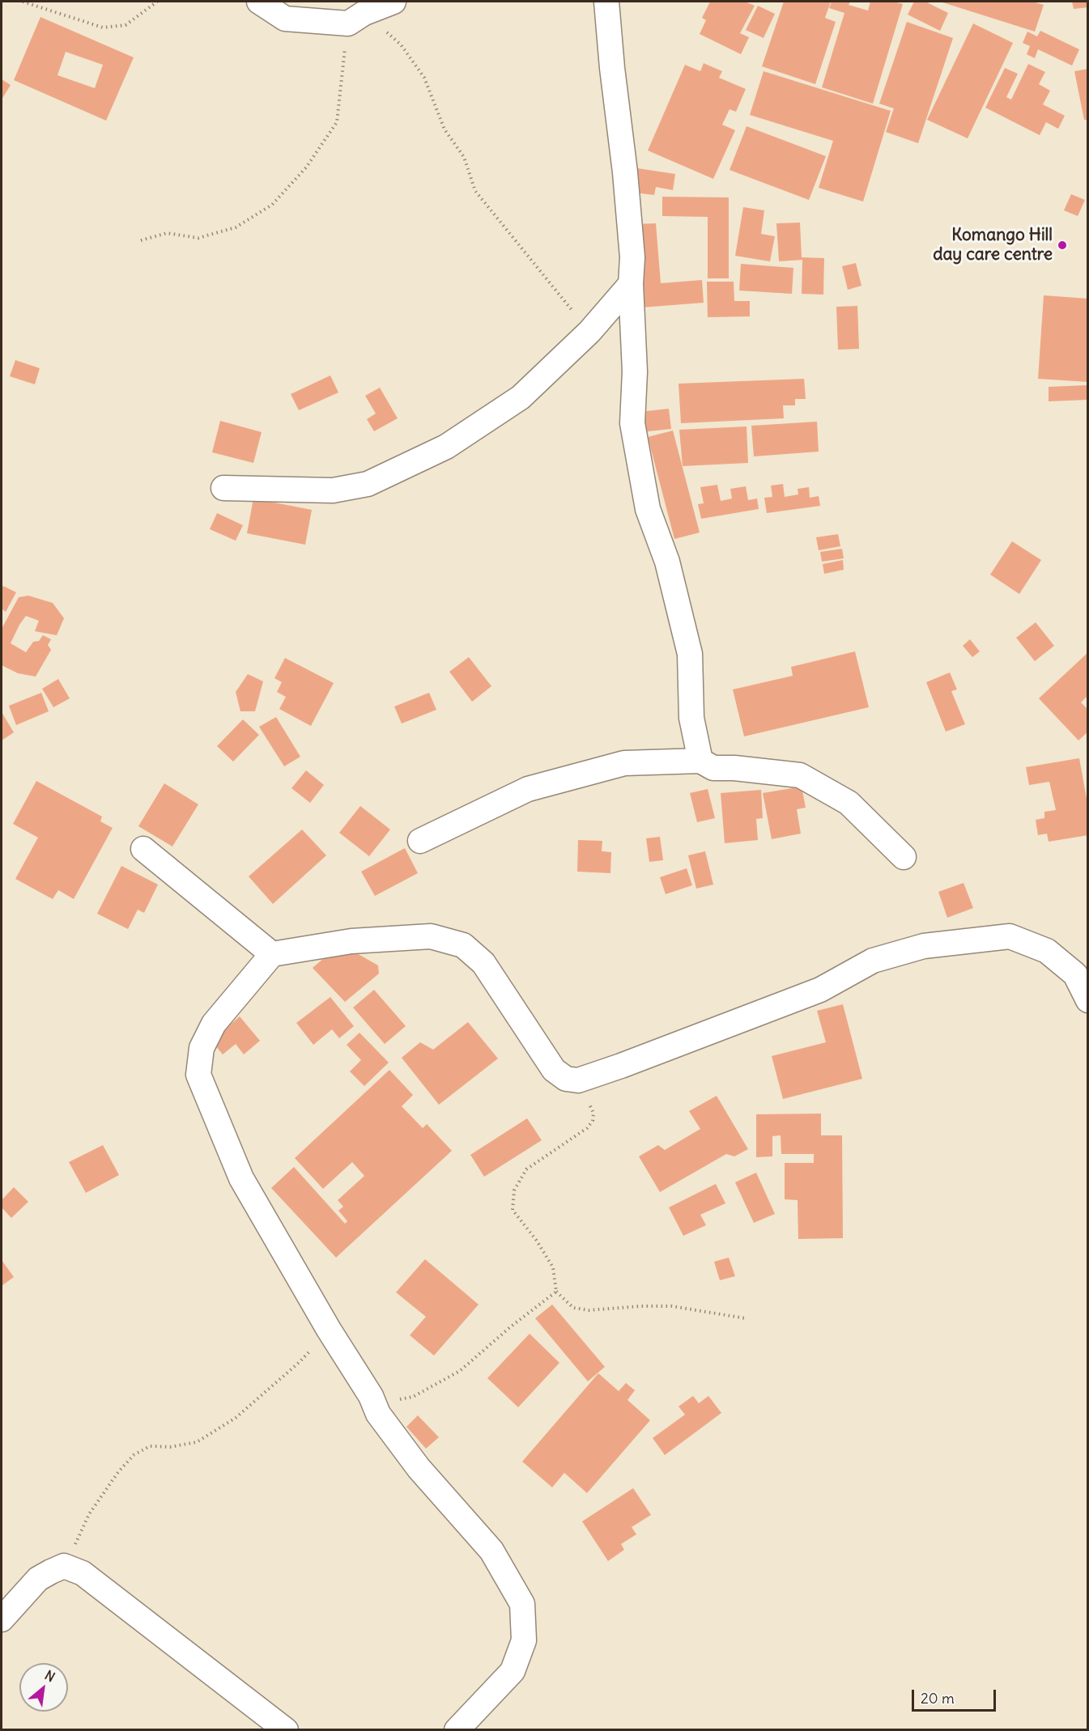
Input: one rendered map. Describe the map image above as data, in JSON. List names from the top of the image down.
{
  "places": ["Komango Hill day care centre"],
  "scale_bar": "20 m",
  "north": "top right"
}
